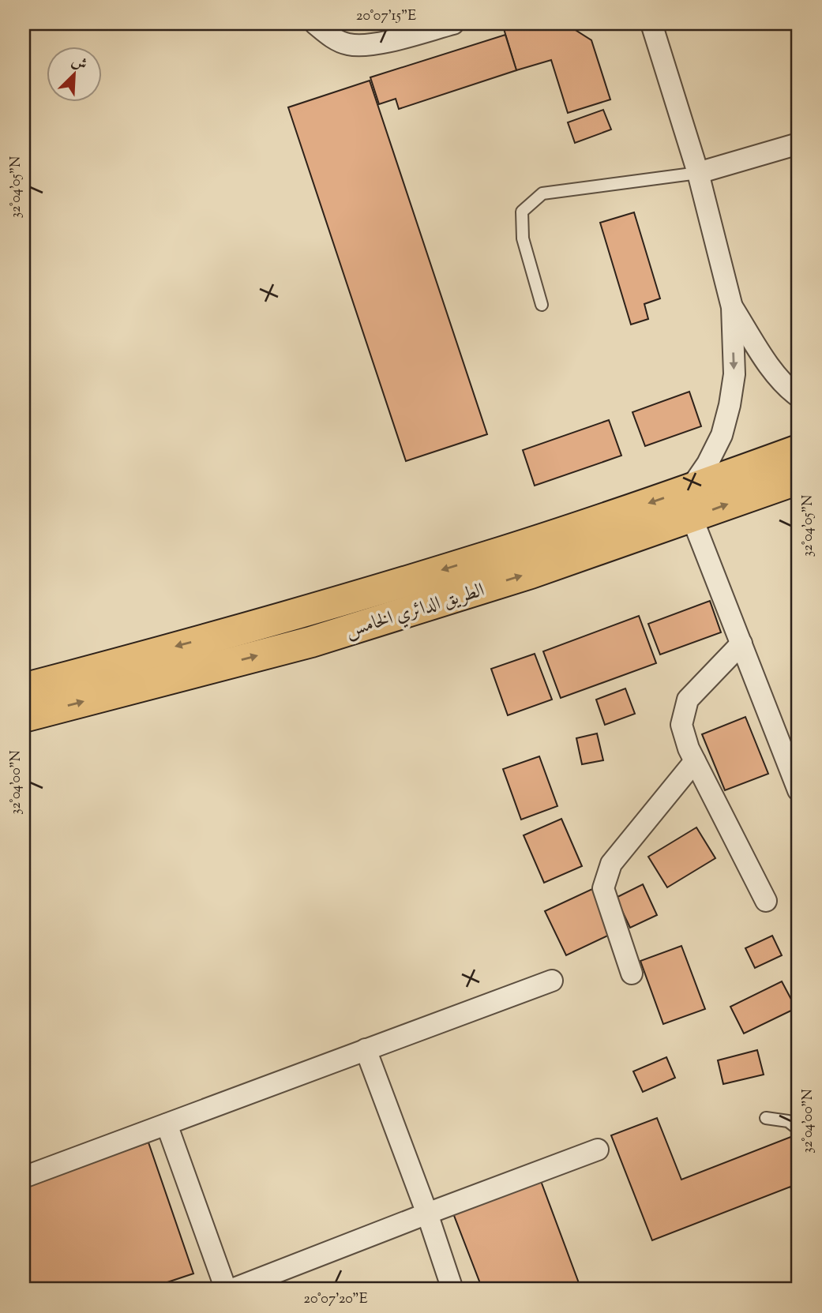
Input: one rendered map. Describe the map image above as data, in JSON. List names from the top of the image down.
{
  "streets": {
    "main road": ["الطريق الدائري الخامس"]
  },
  "north": "top right",
  "coordinates": [
    "20°07'15\"E",
    "32°04'05\"N",
    "32°04'00\"N",
    "20°07'20\"E"
  ]
}
